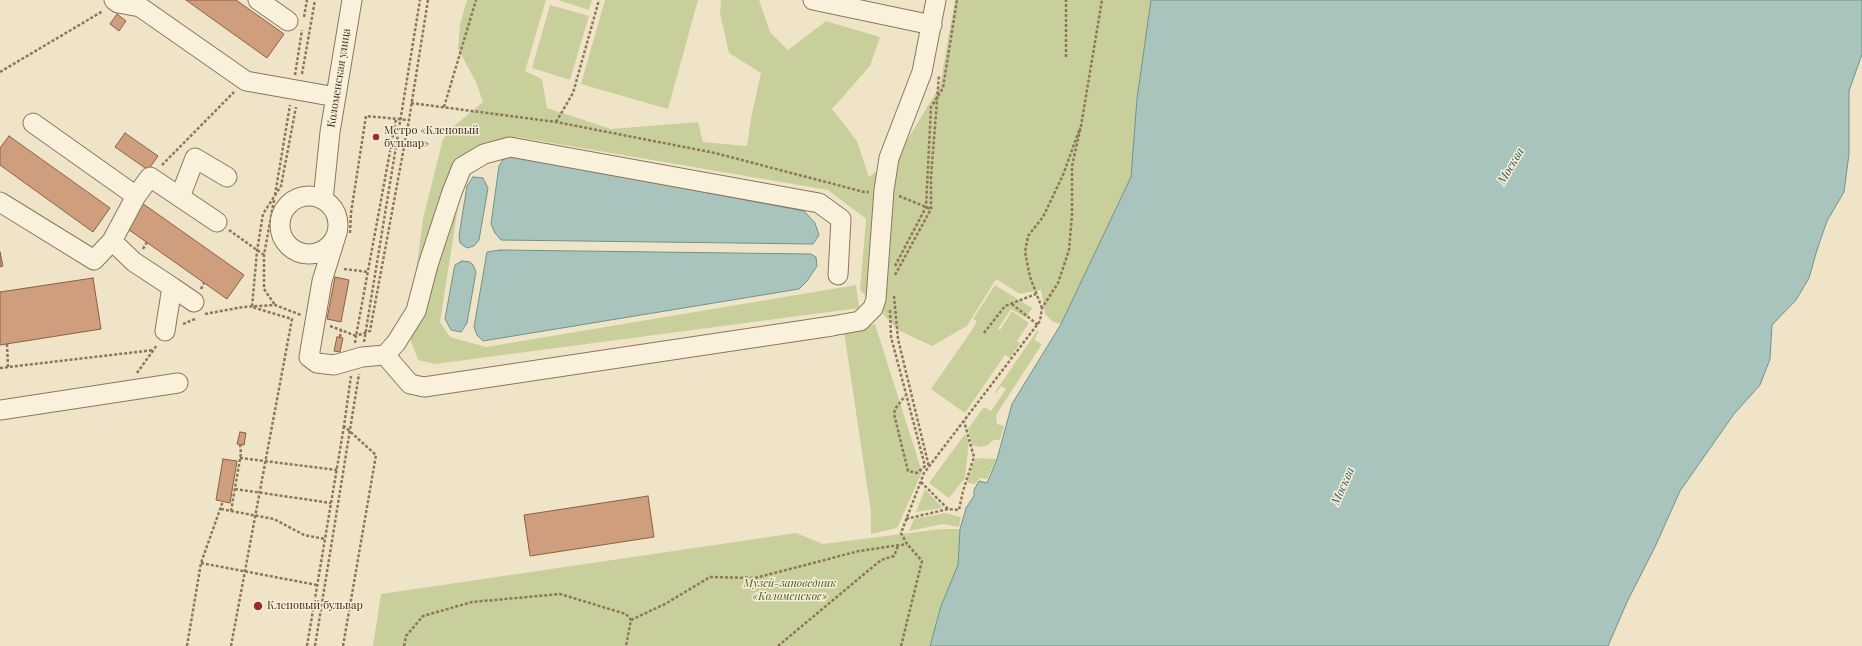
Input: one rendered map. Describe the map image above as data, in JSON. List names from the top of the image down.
{
  "streets": {
    "street": ["Коломенская улица"]
  },
  "water": ["Москва"],
  "parks": ["Музей-заповедник «Коломенское»"],
  "places": ["Метро «Кленовый бульвар»", "Кленовый бульвар"]
}
